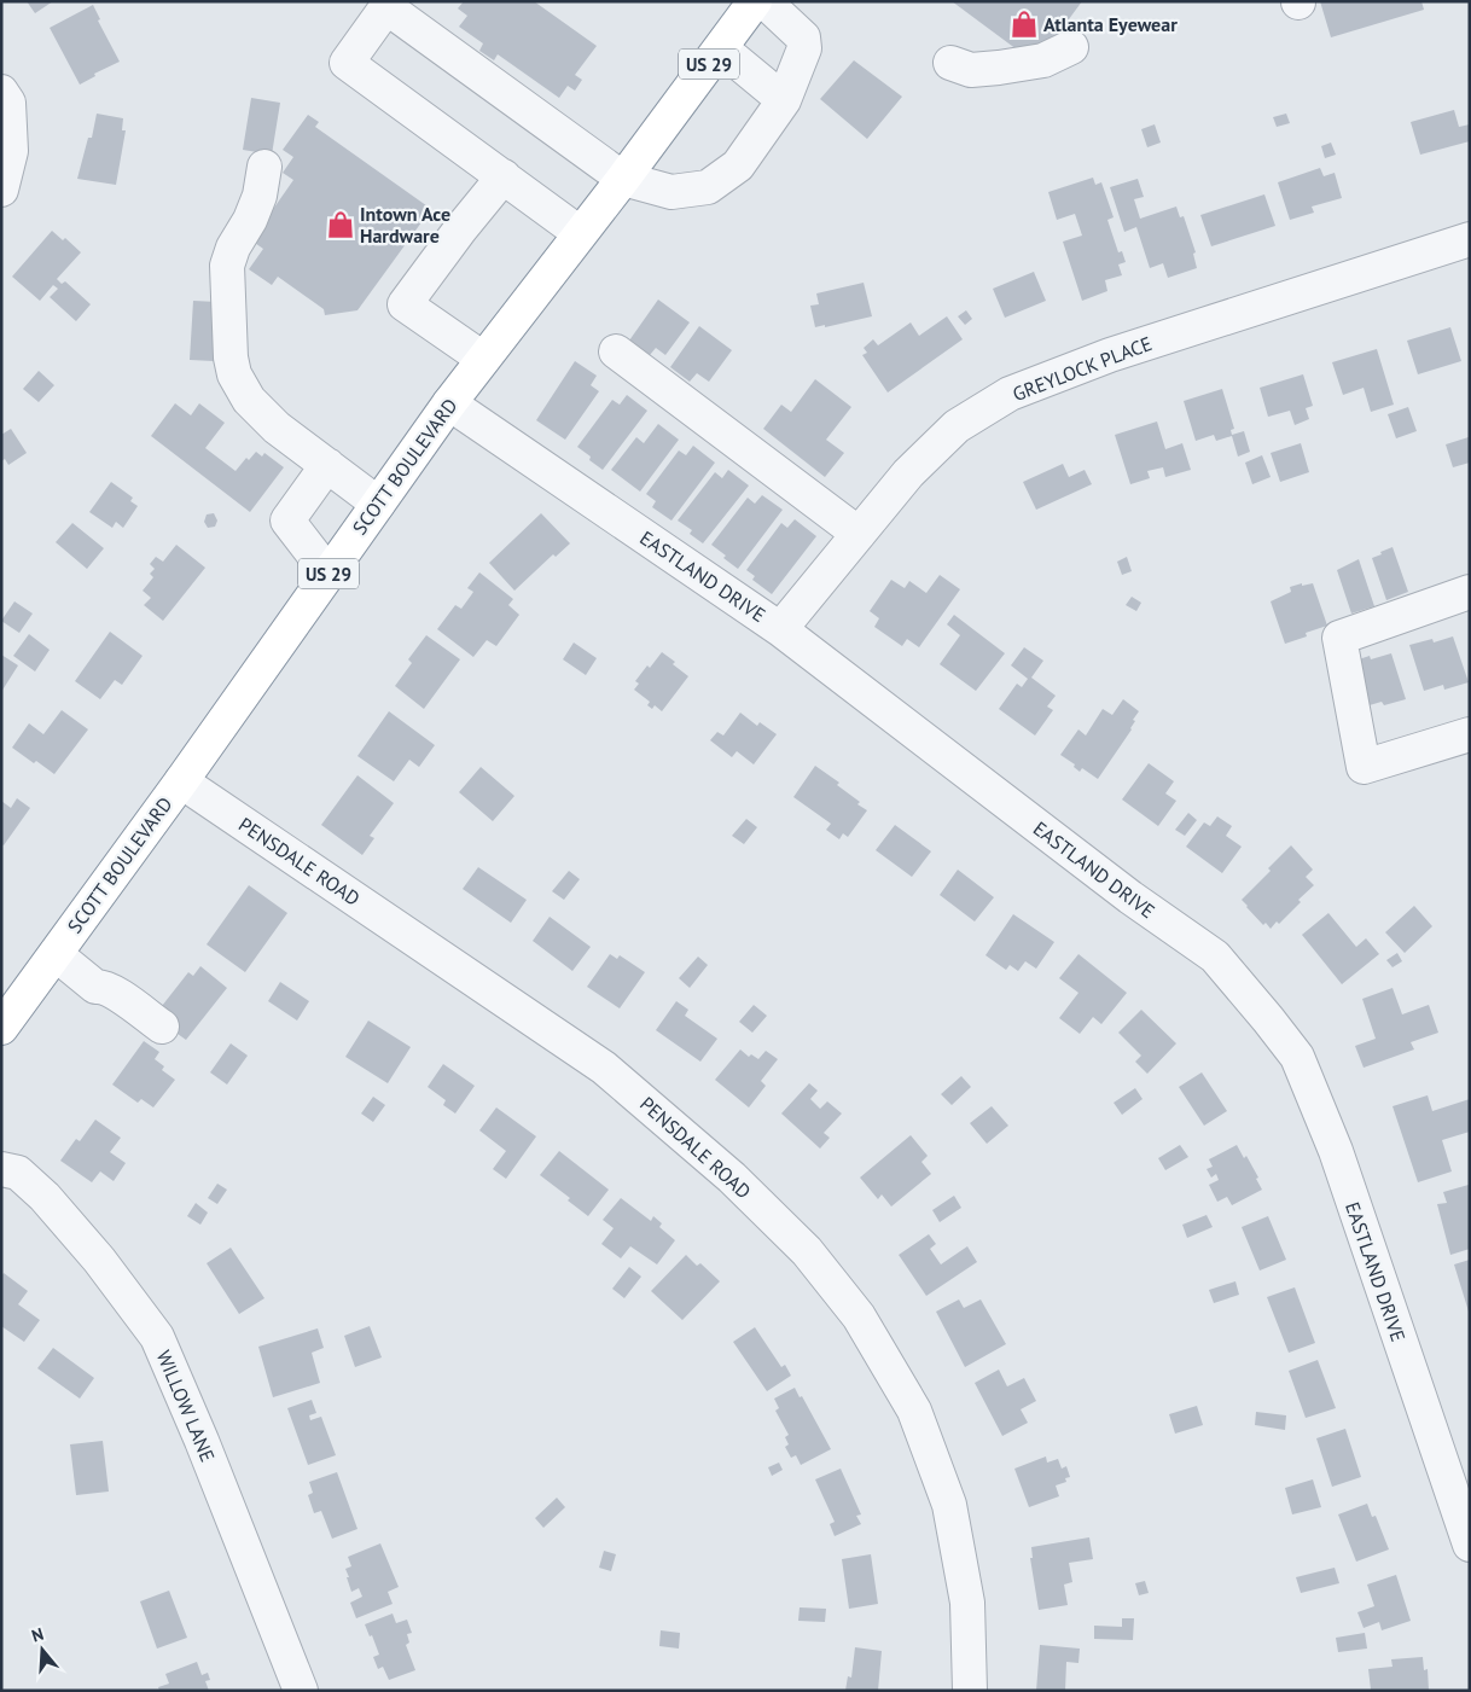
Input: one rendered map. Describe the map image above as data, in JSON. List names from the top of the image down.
{
  "streets": {
    "highway": ["US 29", "SCOTT BOULEVARD"],
    "street": [
      "GREYLOCK PLACE",
      "EASTLAND DRIVE",
      "PENSDALE ROAD",
      "WILLOW LANE"
    ]
  },
  "crossings": [
    ["GREYLOCK PLACE", "EASTLAND DRIVE"],
    ["SCOTT BOULEVARD", "EASTLAND DRIVE"],
    ["SCOTT BOULEVARD", "PENSDALE ROAD"]
  ],
  "places": {
    "shop": ["Atlanta Eyewear", "Intown Ace Hardware"]
  },
  "north": "top"
}
